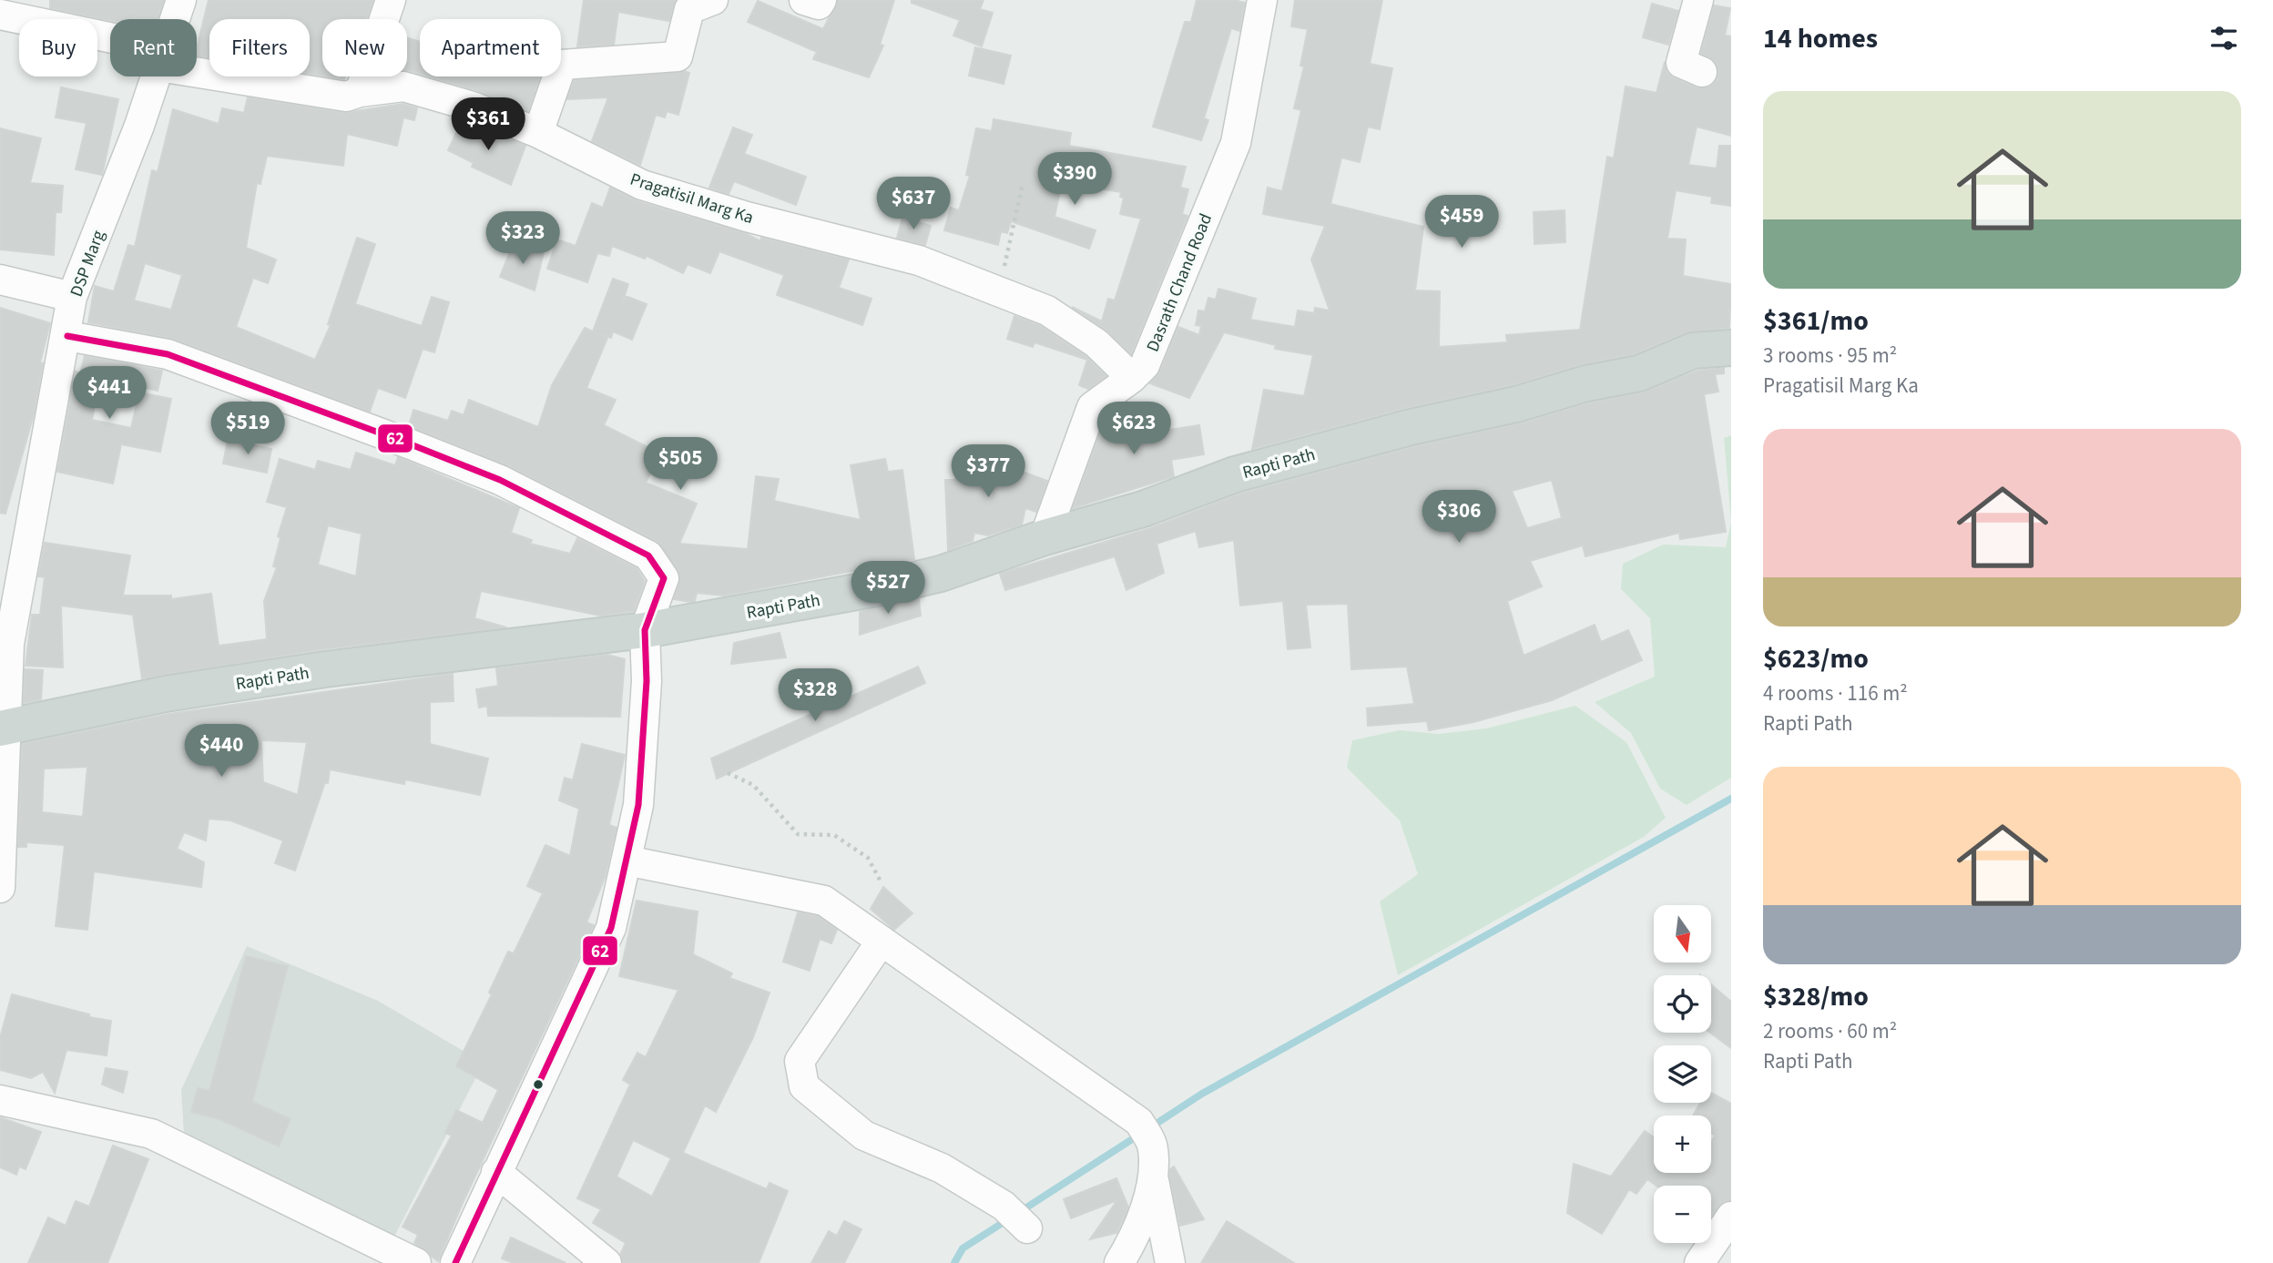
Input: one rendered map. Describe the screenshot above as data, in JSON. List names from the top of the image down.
{
  "streets": {
    "main road": ["Rapti Path"],
    "street": ["Pragatisil Marg Ka", "DSP Marg", "Dasrath Chand Road"]
  },
  "crossings": [
    ["Pragatisil Marg Ka", "Dasrath Chand Road"],
    ["DSP Marg", "Rapti Path"],
    ["Dasrath Chand Road", "Rapti Path"]
  ],
  "lines": ["transit line 62"],
  "north": "bottom",
  "page": {
    "heading": "14 homes",
    "chip": [
      "Buy",
      "Rent",
      "Filters",
      "New",
      "Apartment"
    ],
    "list": [
      {
        "name": "$361/mo",
        "note": "3 rooms · 95 m² · Pragatisil Marg Ka"
      },
      {
        "name": "$623/mo",
        "note": "4 rooms · 116 m² · Rapti Path"
      },
      {
        "name": "$328/mo",
        "note": "2 rooms · 60 m² · Rapti Path"
      }
    ],
    "price": [
      "$361",
      "$390",
      "$637",
      "$459",
      "$323",
      "$441",
      "$519",
      "$623",
      "$505",
      "$377",
      "$306",
      "$527",
      "$328",
      "$440"
    ],
    "map_buttons": ["+", "−"]
  }
}
